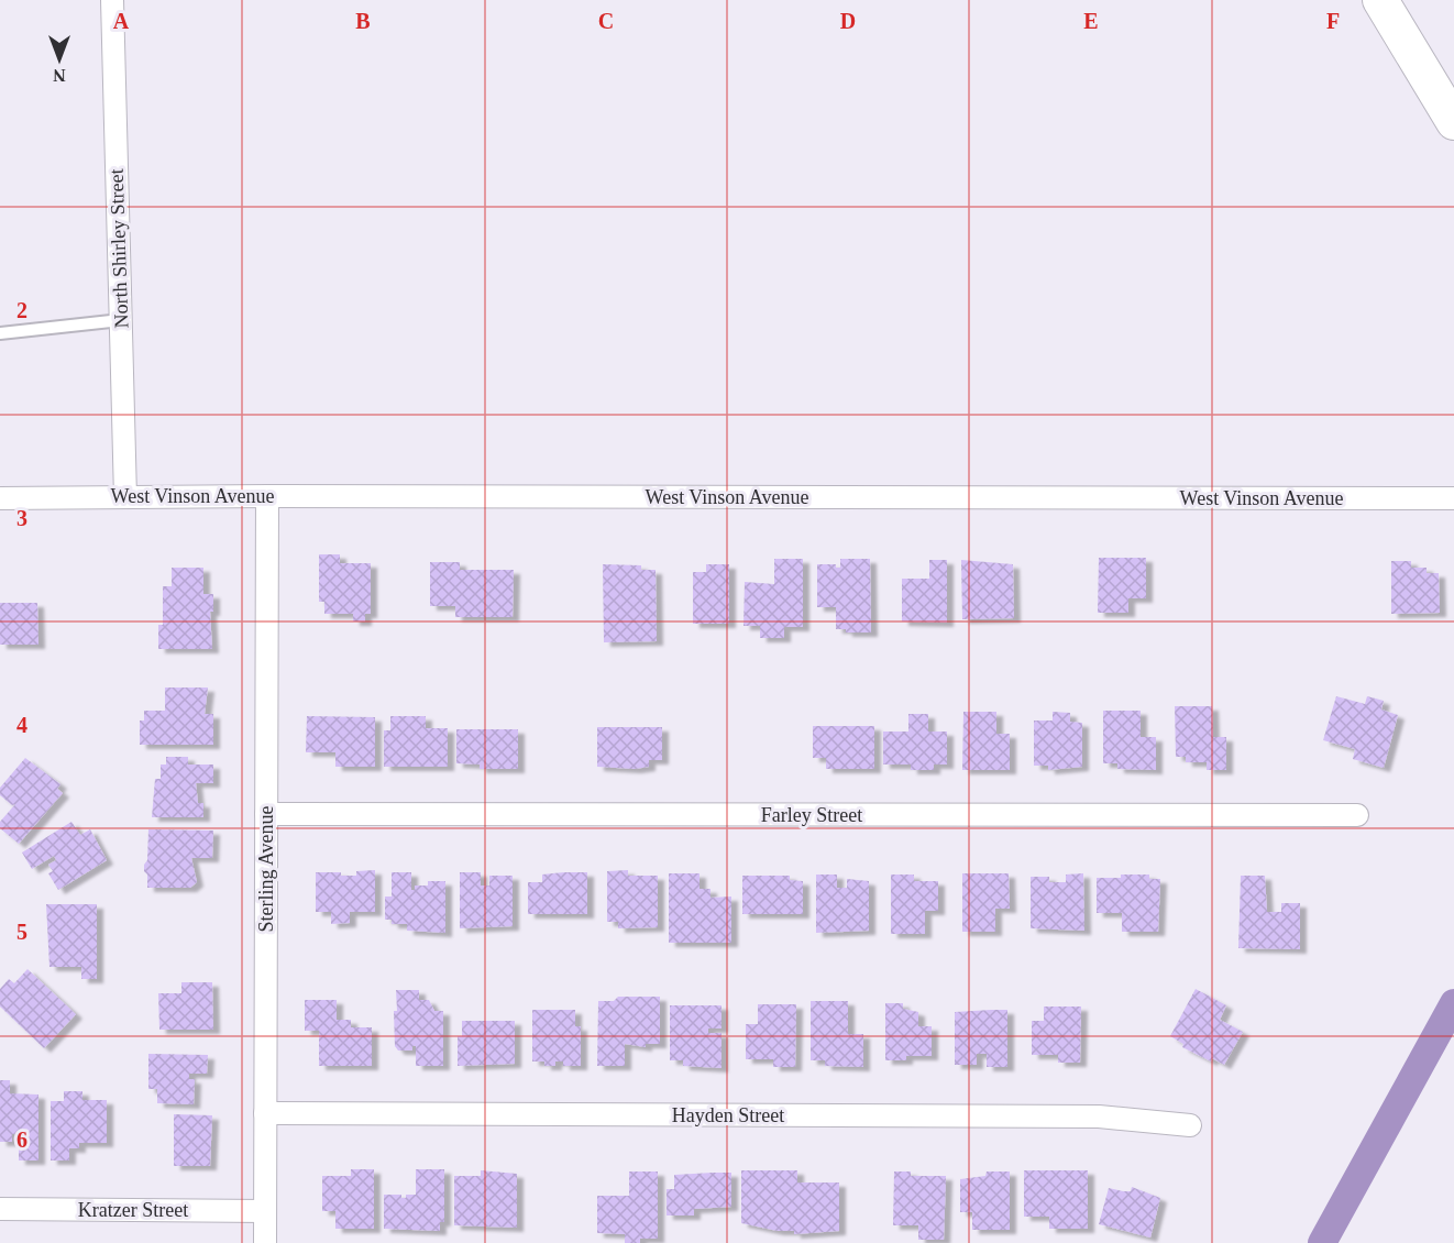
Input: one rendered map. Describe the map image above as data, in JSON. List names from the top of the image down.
{
  "streets": {
    "street": [
      "North Shirley Street",
      "West Vinson Avenue",
      "Farley Street",
      "Sterling Avenue",
      "Hayden Street",
      "Kratzer Street"
    ]
  },
  "crossings": [
    ["North Shirley Street", "West Vinson Avenue"],
    ["West Vinson Avenue", "Sterling Avenue"],
    ["Farley Street", "Sterling Avenue"],
    ["Sterling Avenue", "Hayden Street"],
    ["Sterling Avenue", "Kratzer Street"]
  ],
  "north": "bottom",
  "grid": {
    "columns": [
      "A",
      "B",
      "C",
      "D",
      "E",
      "F"
    ],
    "rows": [
      "2",
      "3",
      "4",
      "5",
      "6"
    ]
  }
}
